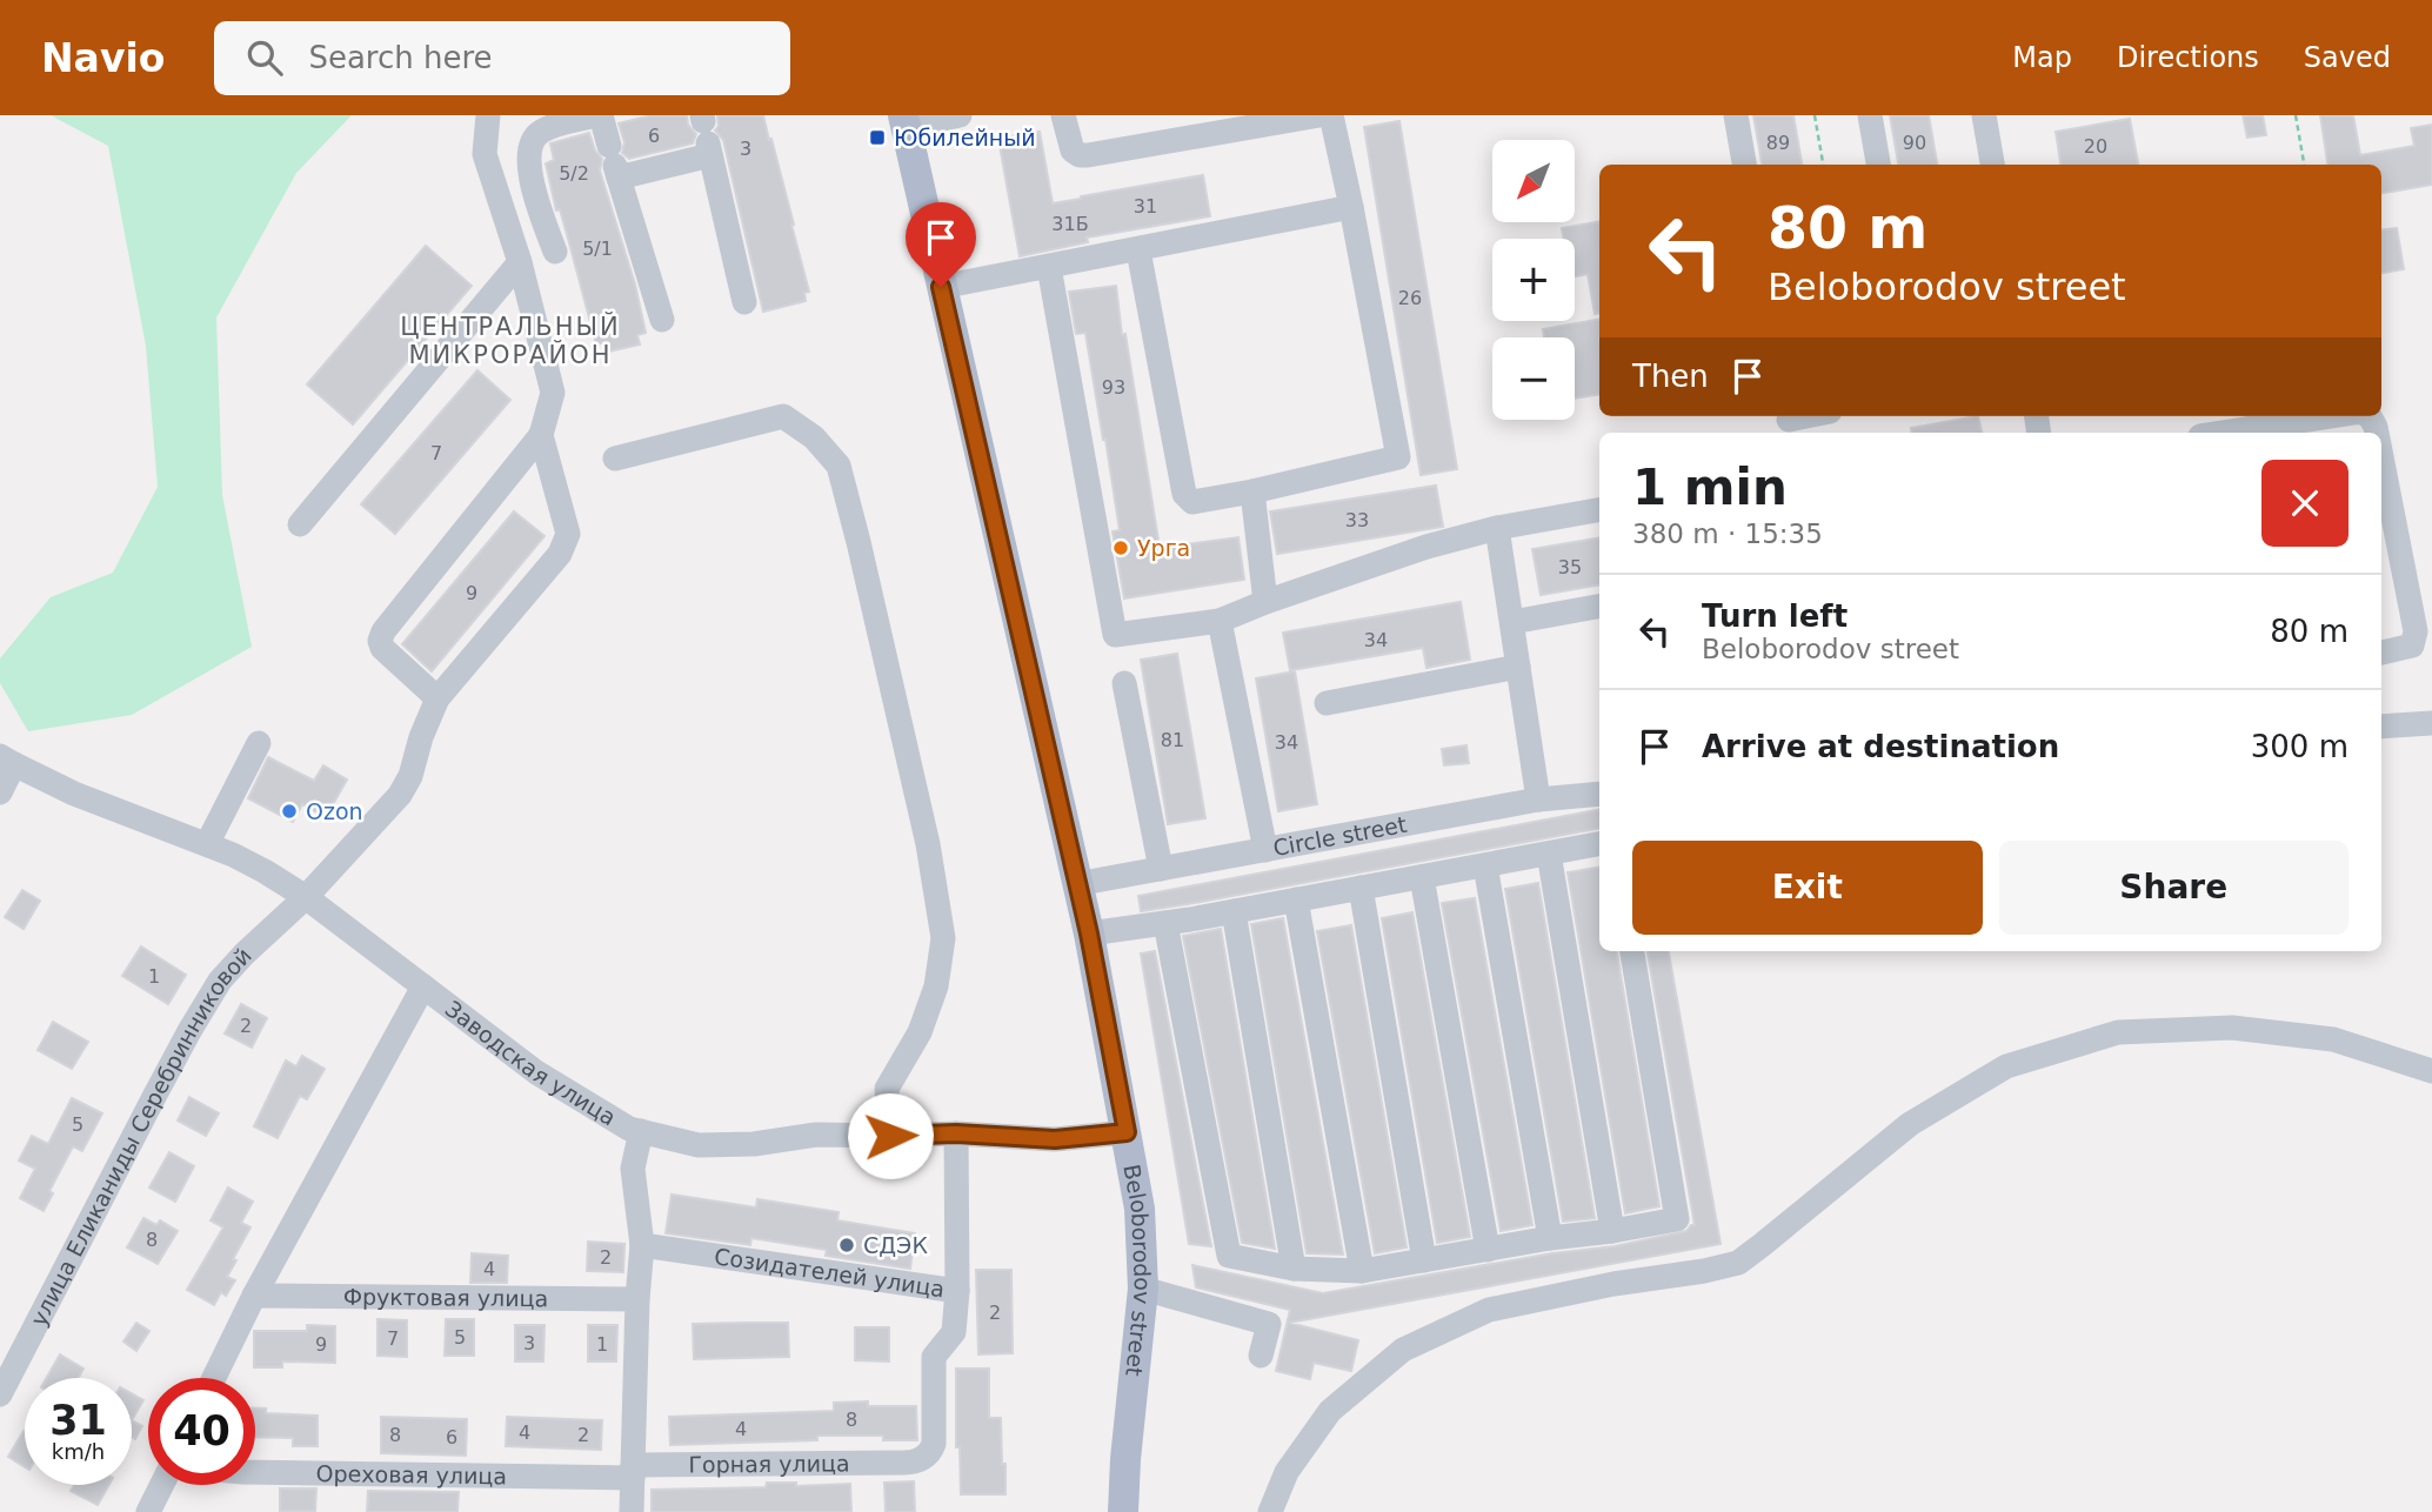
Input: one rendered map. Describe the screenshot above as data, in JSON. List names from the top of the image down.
{
  "streets": {
    "main road": ["Beloborodov street"],
    "street": [
      "Circle street",
      "Заводская улица",
      "улица Еликаниды Серебринниковой",
      "Созидателей улица",
      "Фруктовая улица",
      "Горная улица",
      "Ореховая улица"
    ]
  },
  "crossings": [
    ["Circle street", "Beloborodov street"],
    ["Заводская улица", "улица Еликаниды Серебринниковой"],
    ["Заводская улица", "Beloborodov street"],
    ["Заводская улица", "Созидателей улица"],
    ["Созидателей улица", "Горная улица"],
    ["Горная улица", "Ореховая улица"]
  ],
  "districts": ["ЦЕНТРАЛЬНЫЙ МИКРОРАЙОН"],
  "places": {
    "transit": ["Юбилейный"],
    "other": ["Урга", "Ozon", "СДЭК"]
  },
  "house_numbers": [
    "6",
    "89",
    "90",
    "20",
    "3",
    "5/2",
    "31",
    "31Б",
    "5/1",
    "26",
    "93",
    "7",
    "33",
    "35",
    "9",
    "34",
    "81",
    "34",
    "1",
    "2",
    "5",
    "8",
    "2",
    "4",
    "2",
    "5",
    "7",
    "3",
    "9",
    "1",
    "8",
    "4",
    "4",
    "8",
    "2",
    "6"
  ],
  "north": "bottom left",
  "page": {
    "header": "Navio",
    "search": "Search here",
    "nav": ["Map", "Directions", "Saved"],
    "map_buttons": ["+", "−"],
    "turn": ["80 m", "Beloborodov street"],
    "then": "Then",
    "heading": ["1 min", "380 m · 15:35"],
    "list": [
      {
        "name": "Turn left",
        "note": "Beloborodov street",
        "value": "80 m"
      },
      {
        "name": "Arrive at destination",
        "value": "300 m"
      }
    ],
    "buttons": ["Exit", "Share"],
    "speed": "31 km/h",
    "limit": "40"
  }
}
